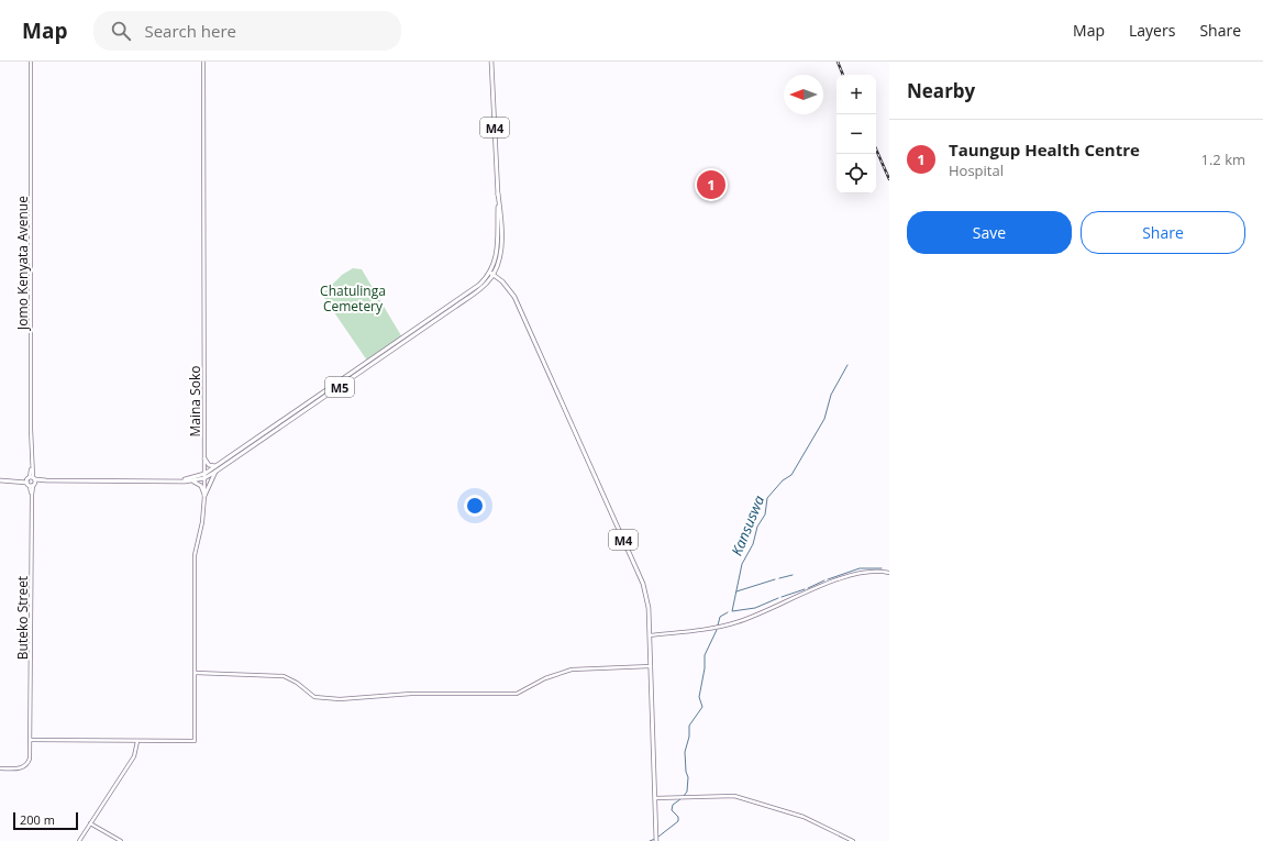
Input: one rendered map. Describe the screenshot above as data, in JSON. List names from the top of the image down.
{
  "streets": {
    "main road": ["M4", "M5"],
    "street": ["Jomo Kenyata Avenue", "Maina Soko", "Buteko Street"]
  },
  "crossings": [
    ["M4", "M5"],
    ["Jomo Kenyata Avenue", "M5"],
    ["Jomo Kenyata Avenue", "Buteko Street"],
    ["M5", "Maina Soko"],
    ["M5", "Buteko Street"]
  ],
  "water": ["Kansuswa"],
  "parks": ["Chatulinga Cemetery"],
  "scale_bar": "200 m",
  "north": "left",
  "page": {
    "header": "Map",
    "search": "Search here",
    "nav": ["Map", "Layers", "Share"],
    "heading": "Nearby",
    "map_buttons": ["+", "−"],
    "list": [
      {
        "mark": "1",
        "name": "Taungup Health Centre",
        "note": "Hospital",
        "value": "1.2 km"
      }
    ],
    "pins": "1",
    "buttons": ["Save", "Share"],
    "scale": "200 m"
  }
}
